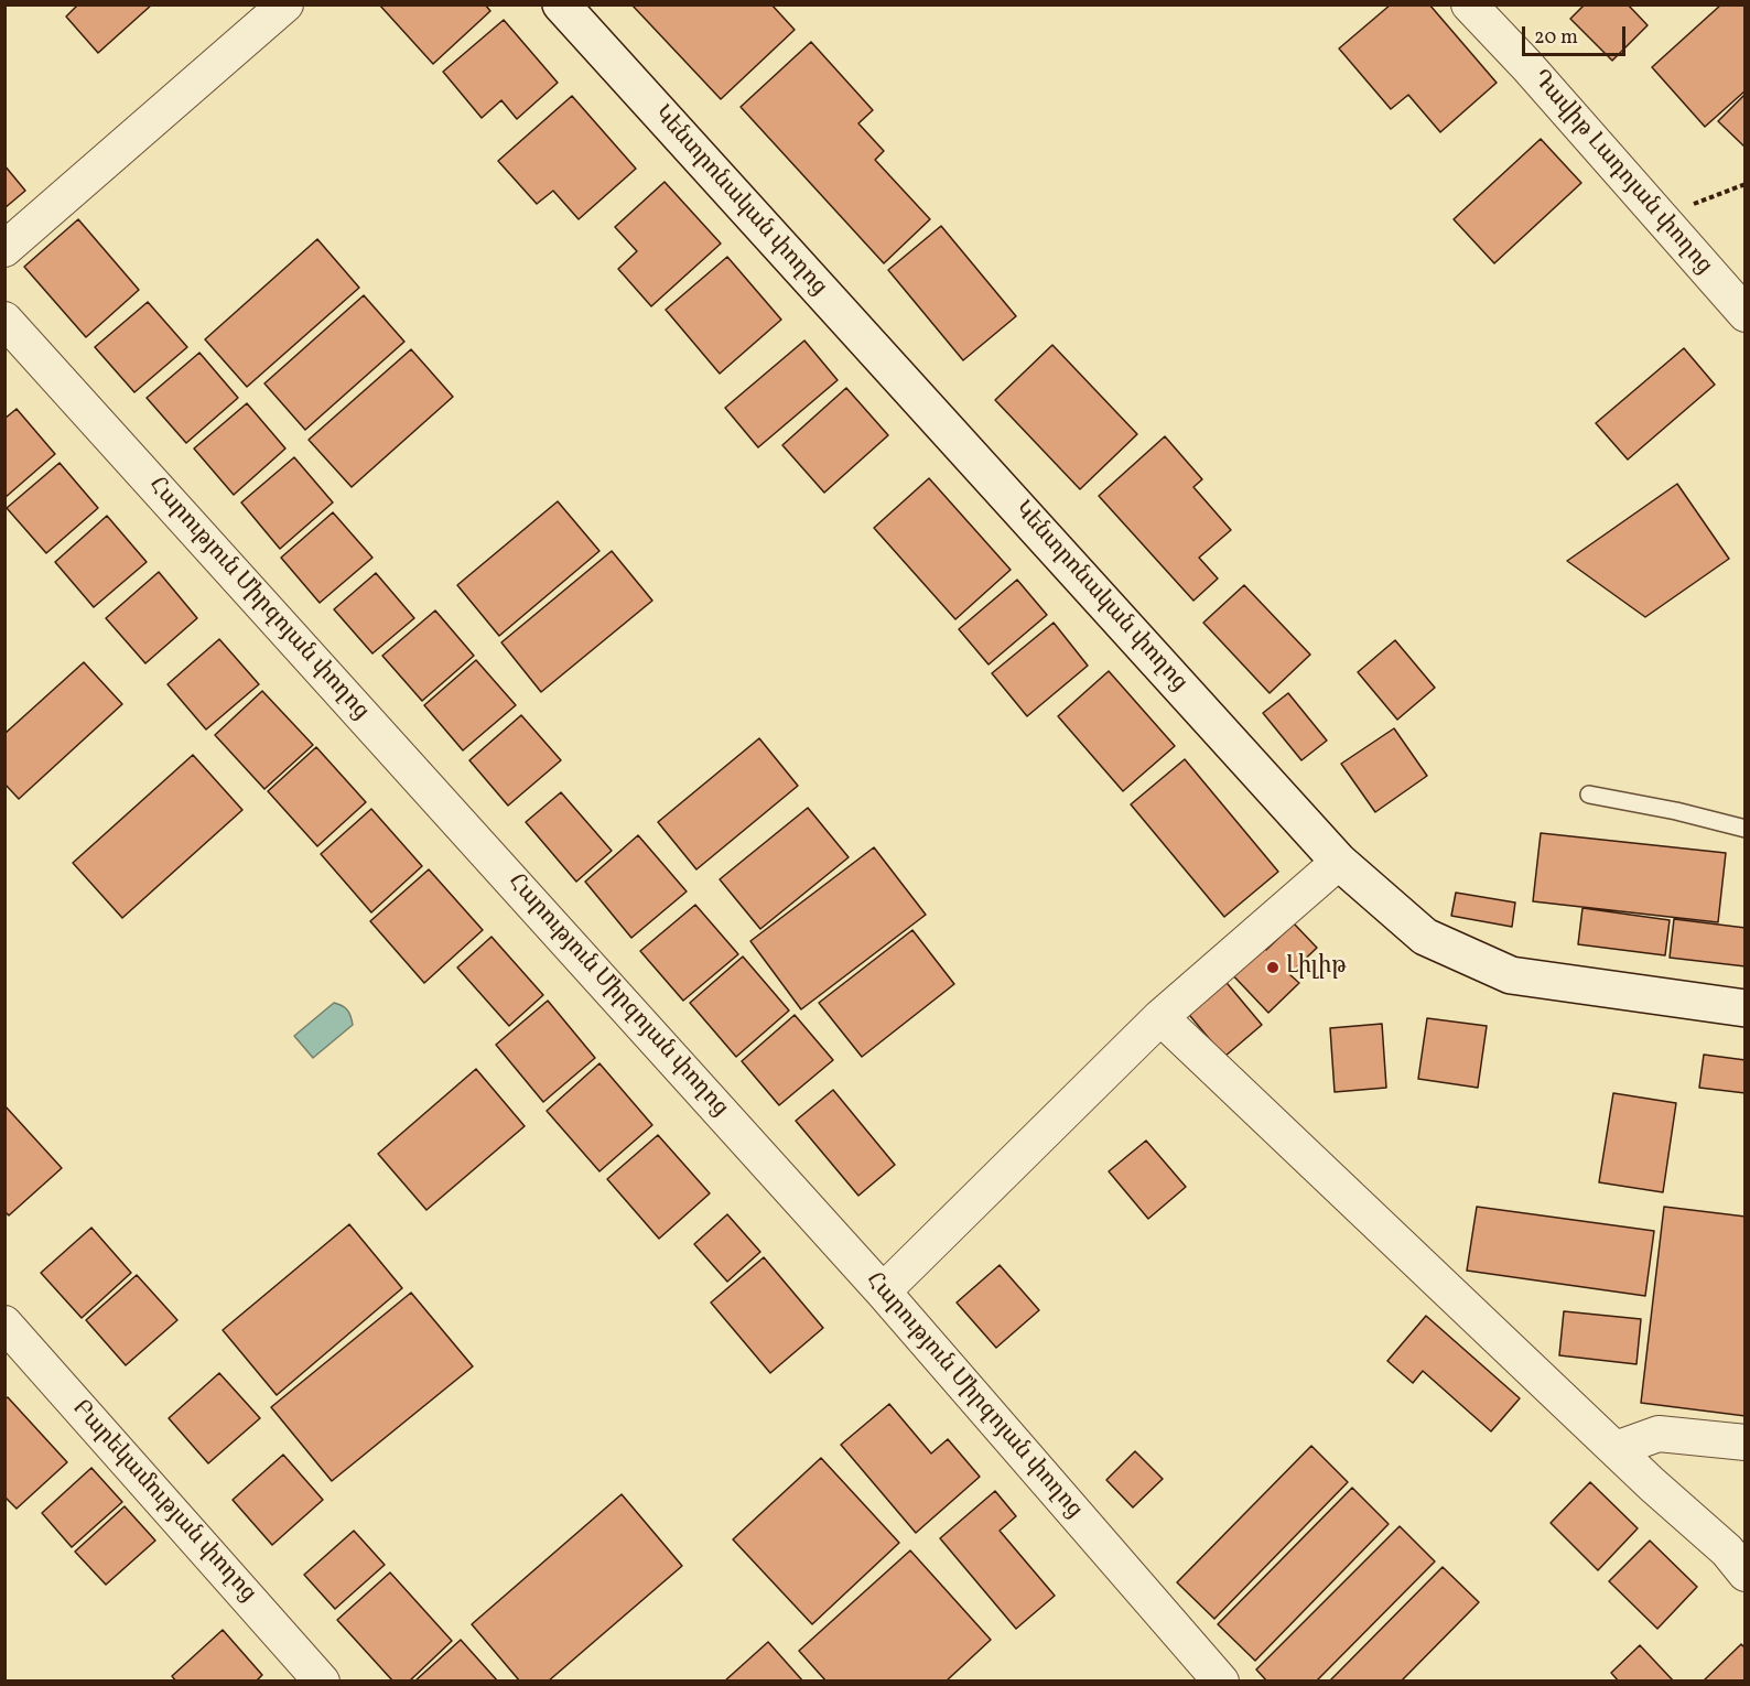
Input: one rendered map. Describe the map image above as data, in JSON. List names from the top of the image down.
{
  "streets": {
    "main road": ["Կենտրոնական փողոց"],
    "street": ["Դավիթ Լադոյան փողոց", "Հարություն Միրզոյան փողոց", "Բարեկամության փողոց"]
  },
  "places": ["Լիլիթ"],
  "scale_bar": "20 m"
}
